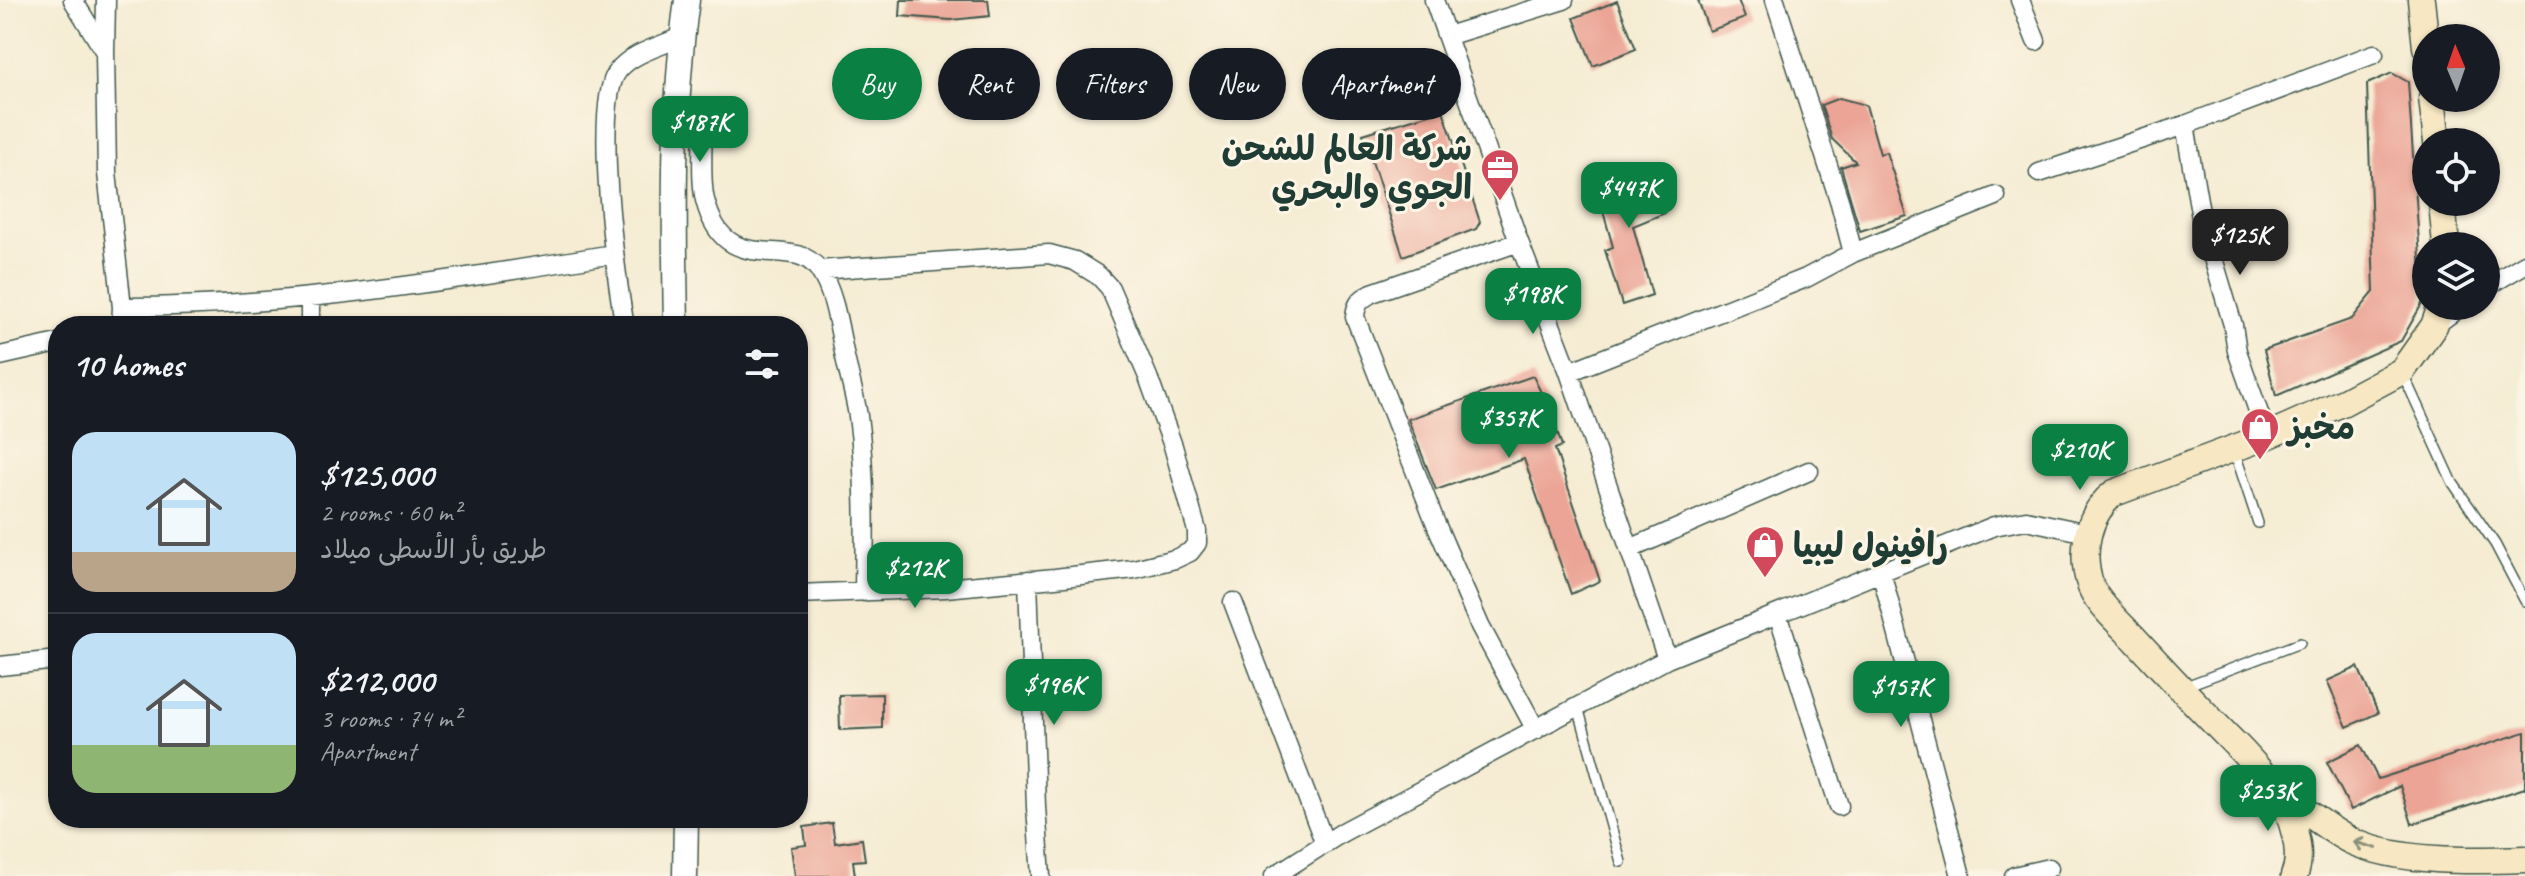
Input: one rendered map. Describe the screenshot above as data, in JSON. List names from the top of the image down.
{
  "places": {
    "office": ["شركة العالم للشحن الجوي والبحري"],
    "shop": ["مخبز", "رافينول ليبيا"]
  },
  "north": "top",
  "page": {
    "chip": [
      "Buy",
      "Rent",
      "Filters",
      "New",
      "Apartment"
    ],
    "price": [
      "$187K",
      "$447K",
      "$125K",
      "$198K",
      "$357K",
      "$210K",
      "$212K",
      "$196K",
      "$157K",
      "$253K"
    ],
    "heading": "10 homes",
    "list": [
      {
        "name": "$125,000",
        "note": "2 rooms · 60 m² · طريق بأر الأسطى ميلاد"
      },
      {
        "name": "$212,000",
        "note": "3 rooms · 74 m² · Apartment"
      }
    ]
  }
}
